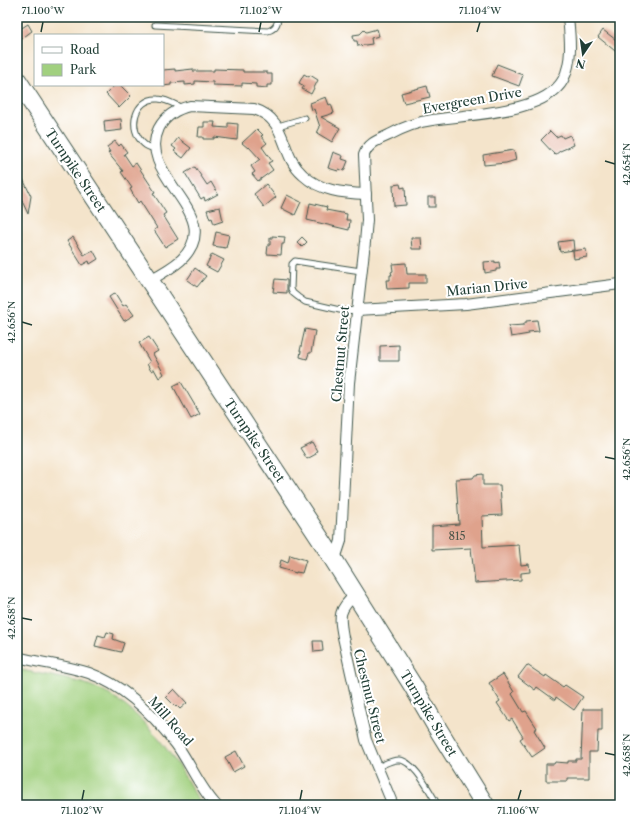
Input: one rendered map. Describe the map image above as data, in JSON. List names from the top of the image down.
{
  "streets": {
    "highway": ["Turnpike Street"],
    "street": [
      "Evergreen Drive",
      "Marian Drive",
      "Chestnut Street",
      "Mill Road"
    ]
  },
  "crossings": [
    ["Evergreen Drive", "Chestnut Street"],
    ["Turnpike Street", "Chestnut Street"],
    ["Marian Drive", "Chestnut Street"]
  ],
  "house_numbers": ["815"],
  "legend": ["Road", "Park"],
  "north": "bottom",
  "coordinates": [
    "71.100°W",
    "71.102°W",
    "71.104°W",
    "42.654°N",
    "42.656°N",
    "42.658°N",
    "71.106°W"
  ]
}
